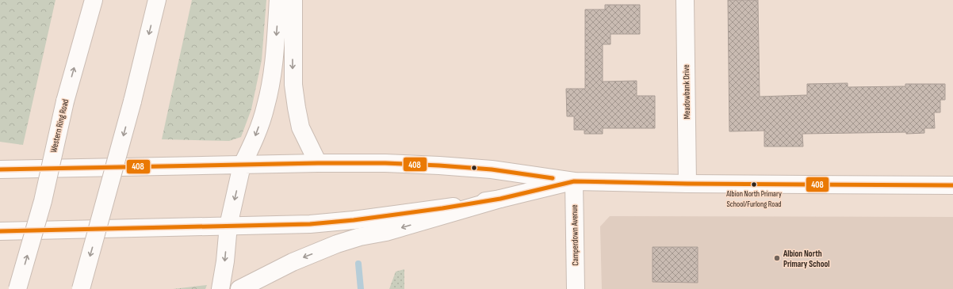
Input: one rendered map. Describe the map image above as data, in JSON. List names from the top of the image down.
{
  "streets": {
    "main road": ["Meadowbank Drive", "Western Ring Road", "Camperdown Avenue"]
  },
  "places": ["Albion North Primary School/Furlong Road", "Albion North Primary School"],
  "lines": ["transit line 408"]
}
